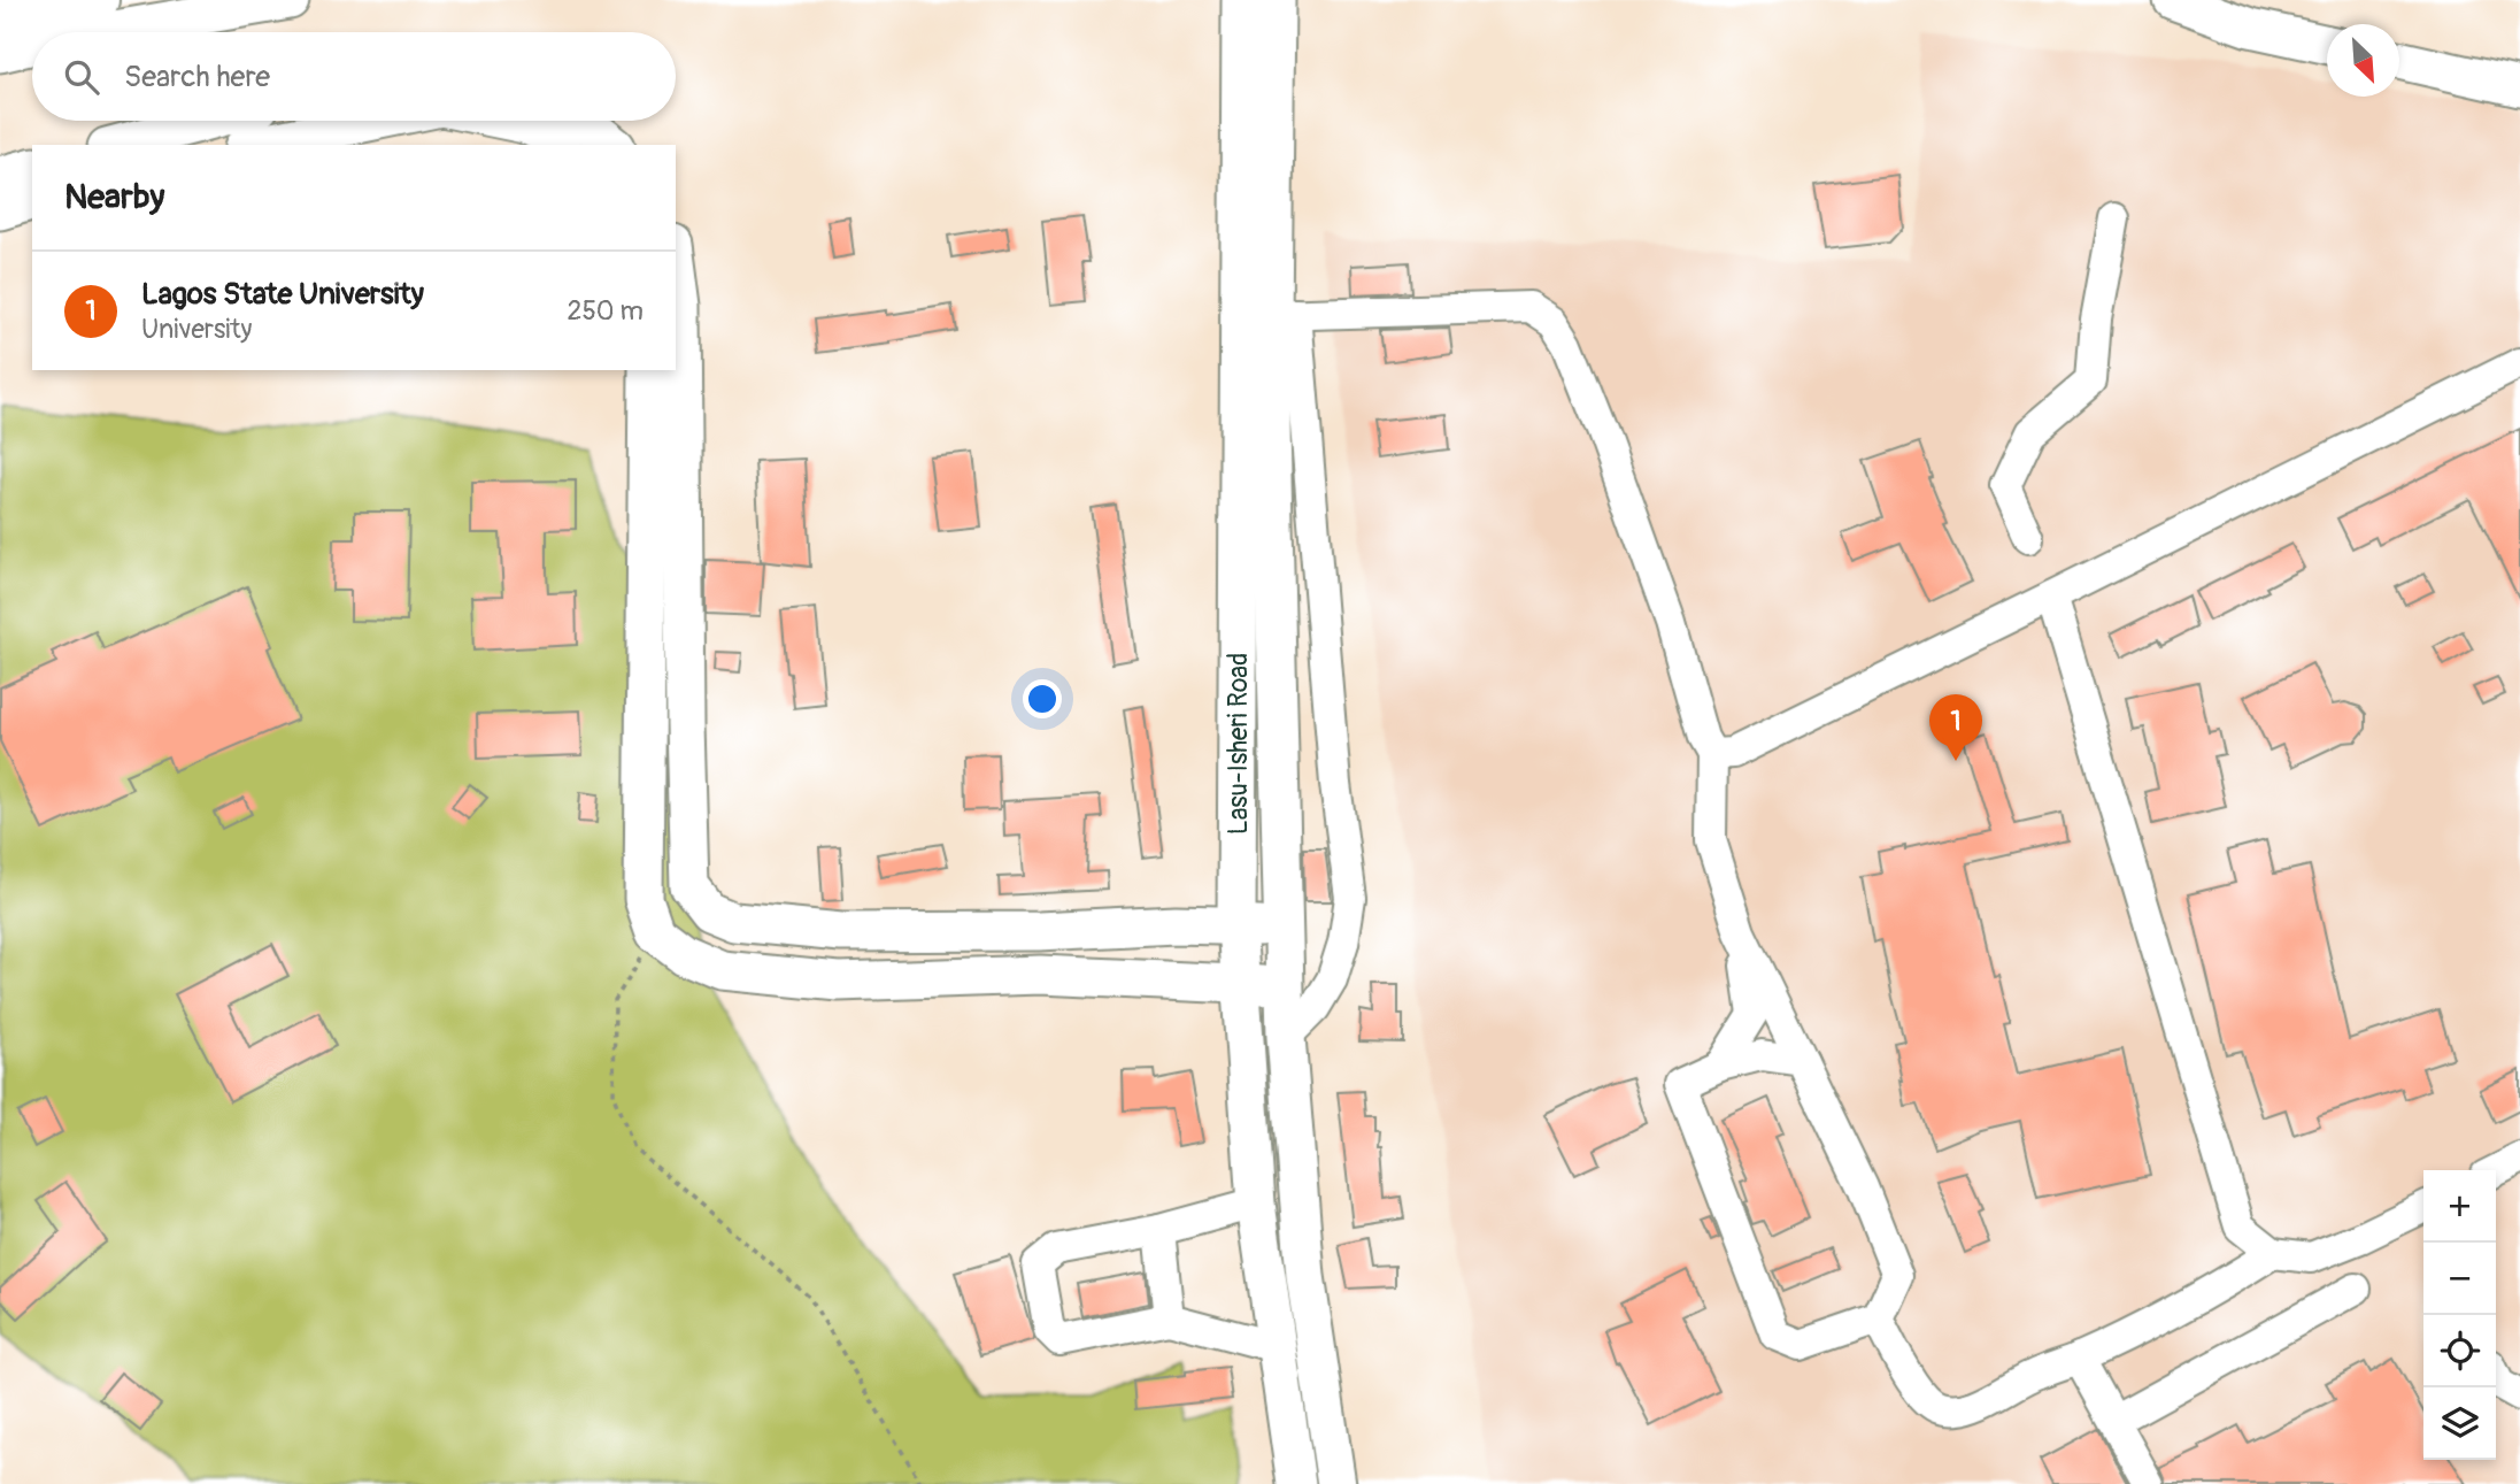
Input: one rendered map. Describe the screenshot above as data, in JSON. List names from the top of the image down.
{
  "streets": {
    "main road": ["Lasu-Isheri Road"]
  },
  "north": "bottom right",
  "page": {
    "search": "Search here",
    "heading": "Nearby",
    "list": [
      {
        "mark": "1",
        "name": "Lagos State University",
        "note": "University",
        "value": "250 m"
      }
    ],
    "pins": "1",
    "map_buttons": ["+", "−"]
  }
}
